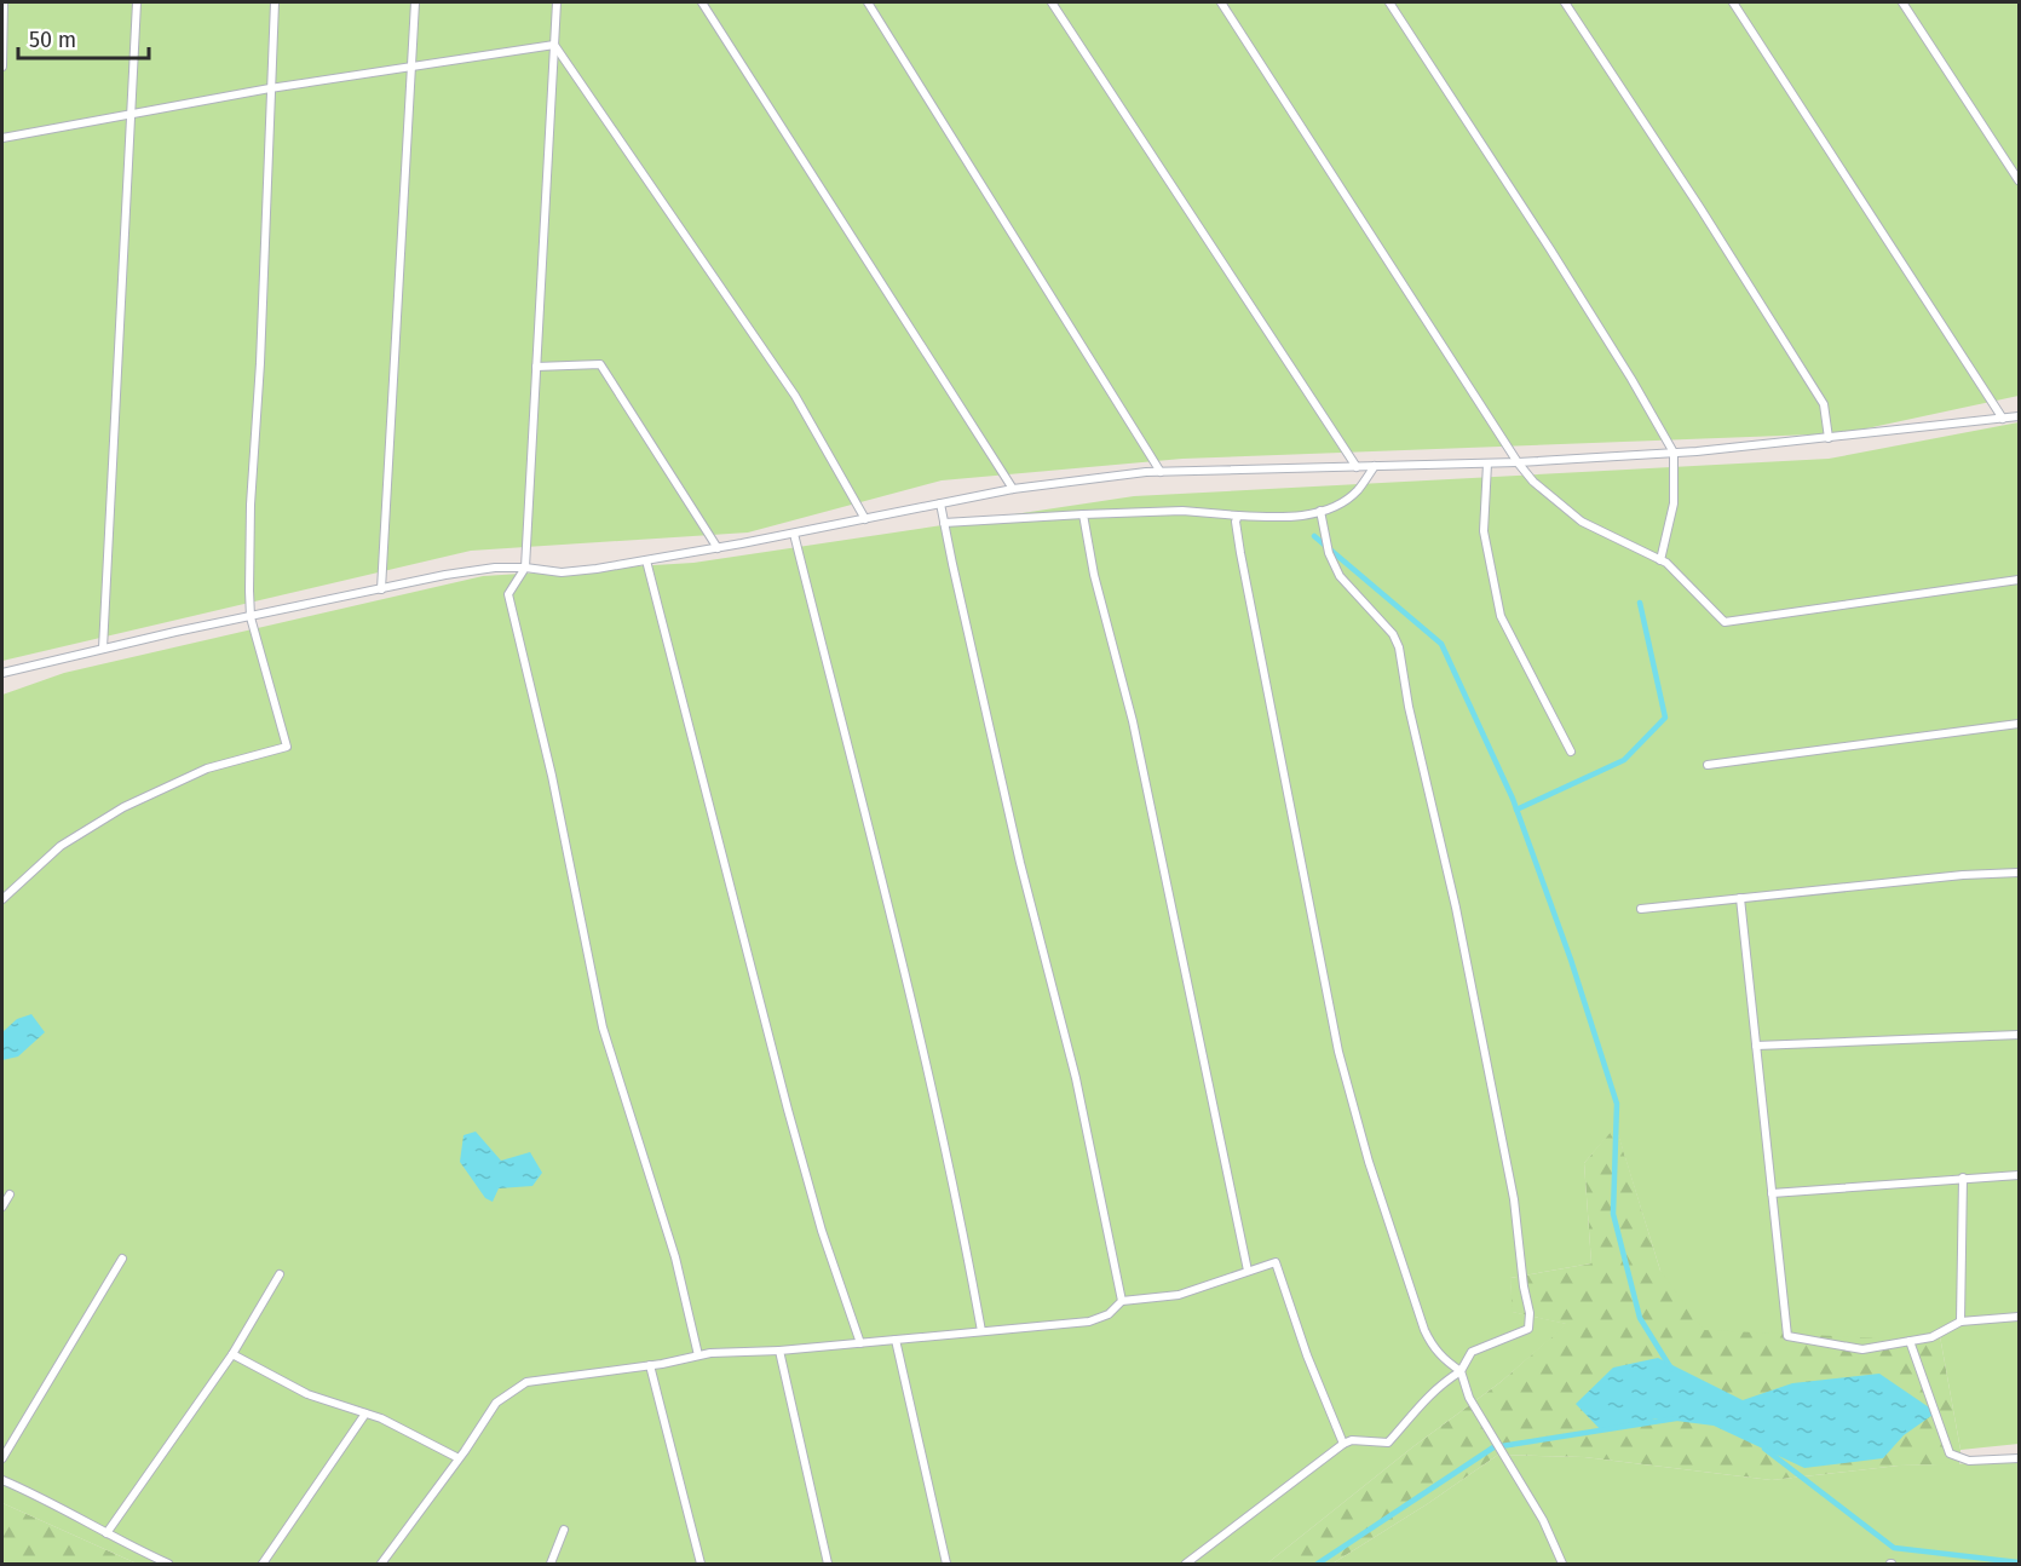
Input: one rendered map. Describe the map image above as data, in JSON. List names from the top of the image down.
{
  "scale_bar": "50 m"
}
